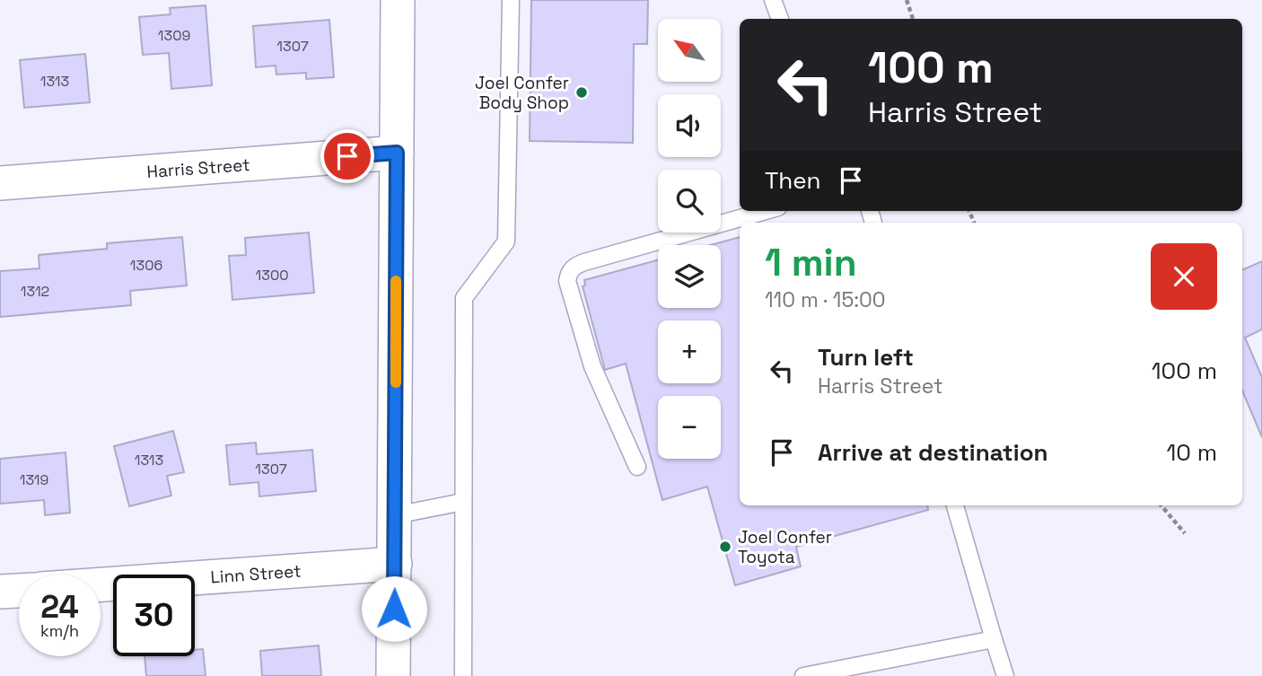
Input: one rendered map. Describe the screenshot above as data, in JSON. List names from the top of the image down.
{
  "streets": {
    "street": ["Harris Street", "Linn Street"]
  },
  "places": ["Joel Confer Body Shop", "Joel Confer Toyota"],
  "house_numbers": [
    "1309",
    "1307",
    "1313",
    "1306",
    "1300",
    "1312",
    "1313",
    "1307",
    "1319"
  ],
  "north": "top left",
  "page": {
    "map_buttons": ["+", "−"],
    "turn": ["100 m", "Harris Street"],
    "then": "Then",
    "heading": ["1 min", "110 m · 15:00"],
    "list": [
      {
        "name": "Turn left",
        "note": "Harris Street",
        "value": "100 m"
      },
      {
        "name": "Arrive at destination",
        "value": "10 m"
      }
    ],
    "speed": "24 km/h",
    "limit": "30"
  }
}
